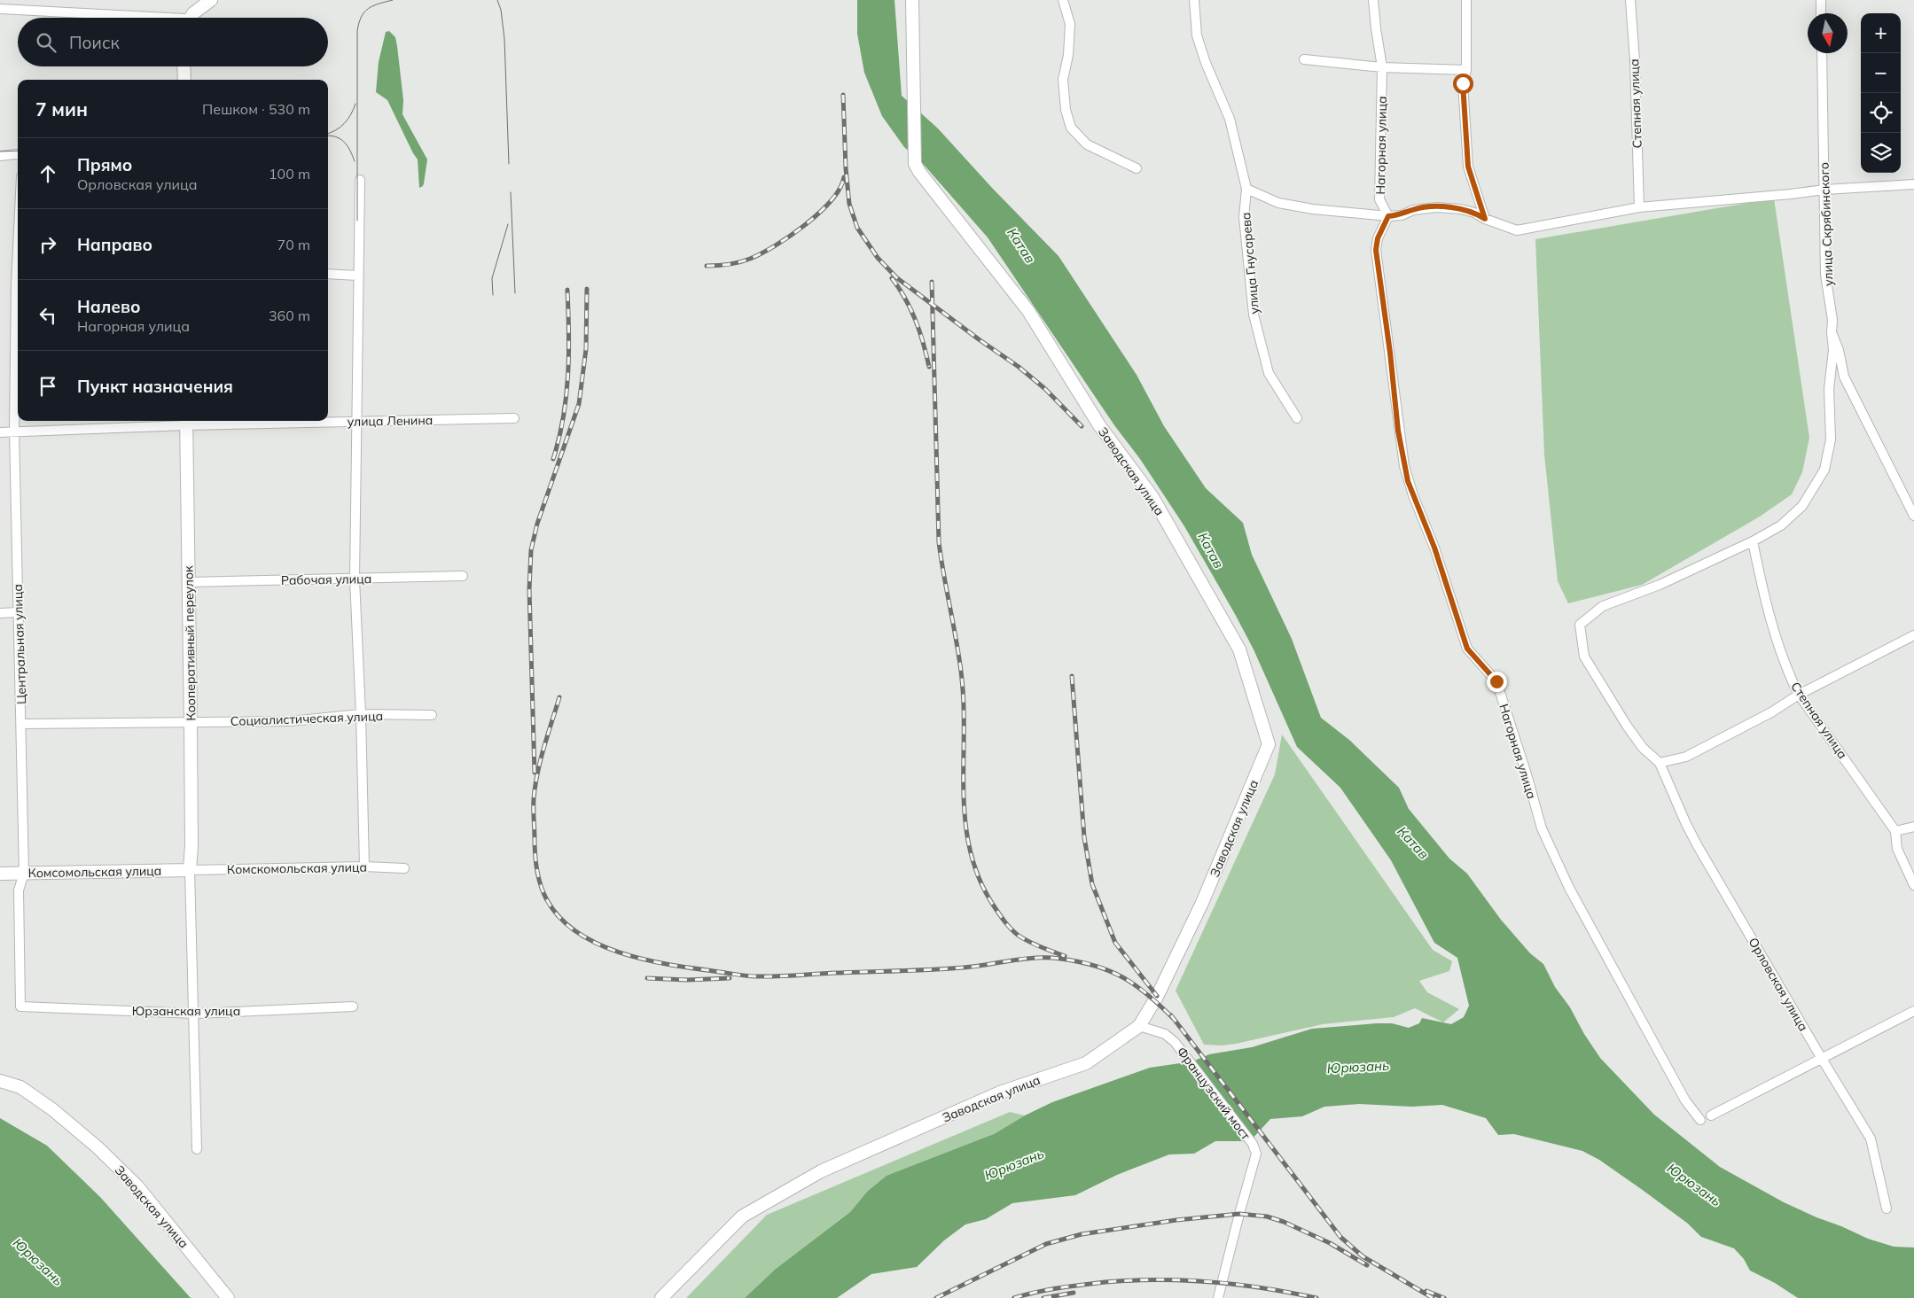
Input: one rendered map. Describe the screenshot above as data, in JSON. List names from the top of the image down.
{
  "streets": {
    "street": [
      "Степная улица",
      "Нагорная улица",
      "улица Скрябинского",
      "улица Гнусарева",
      "улица Ленина",
      "Заводская улица",
      "Рабочая улица",
      "Кооперативный переулок",
      "Центральная улица",
      "Социалистическая улица",
      "Комскомольская улица",
      "Комсомольская улица",
      "Орловская улица",
      "Юрзанская улица",
      "Французский мост"
    ]
  },
  "crossings": [
    ["улица Ленина", "Кооперативный переулок"],
    ["улица Ленина", "Центральная улица"],
    ["Заводская улица", "Французский мост"],
    ["Рабочая улица", "Кооперативный переулок"],
    ["Кооперативный переулок", "Социалистическая улица"],
    ["Кооперативный переулок", "Комскомольская улица"],
    ["Кооперативный переулок", "Комсомольская улица"],
    ["Центральная улица", "Социалистическая улица"],
    ["Центральная улица", "Комсомольская улица"],
    ["Центральная улица", "Юрзанская улица"],
    ["Комскомольская улица", "Комсомольская улица"]
  ],
  "water": ["Катав", "Юрюзань"],
  "north": "bottom",
  "page": {
    "map_buttons": ["+", "−"],
    "search": "Поиск",
    "heading": ["7 мин", "Пешком · 530 m"],
    "list": [
      ["Прямо", "Орловская улица", "100 m"],
      ["Направо", "70 m"],
      ["Налево", "Нагорная улица", "360 m"],
      "Пункт назначения"
    ]
  }
}
